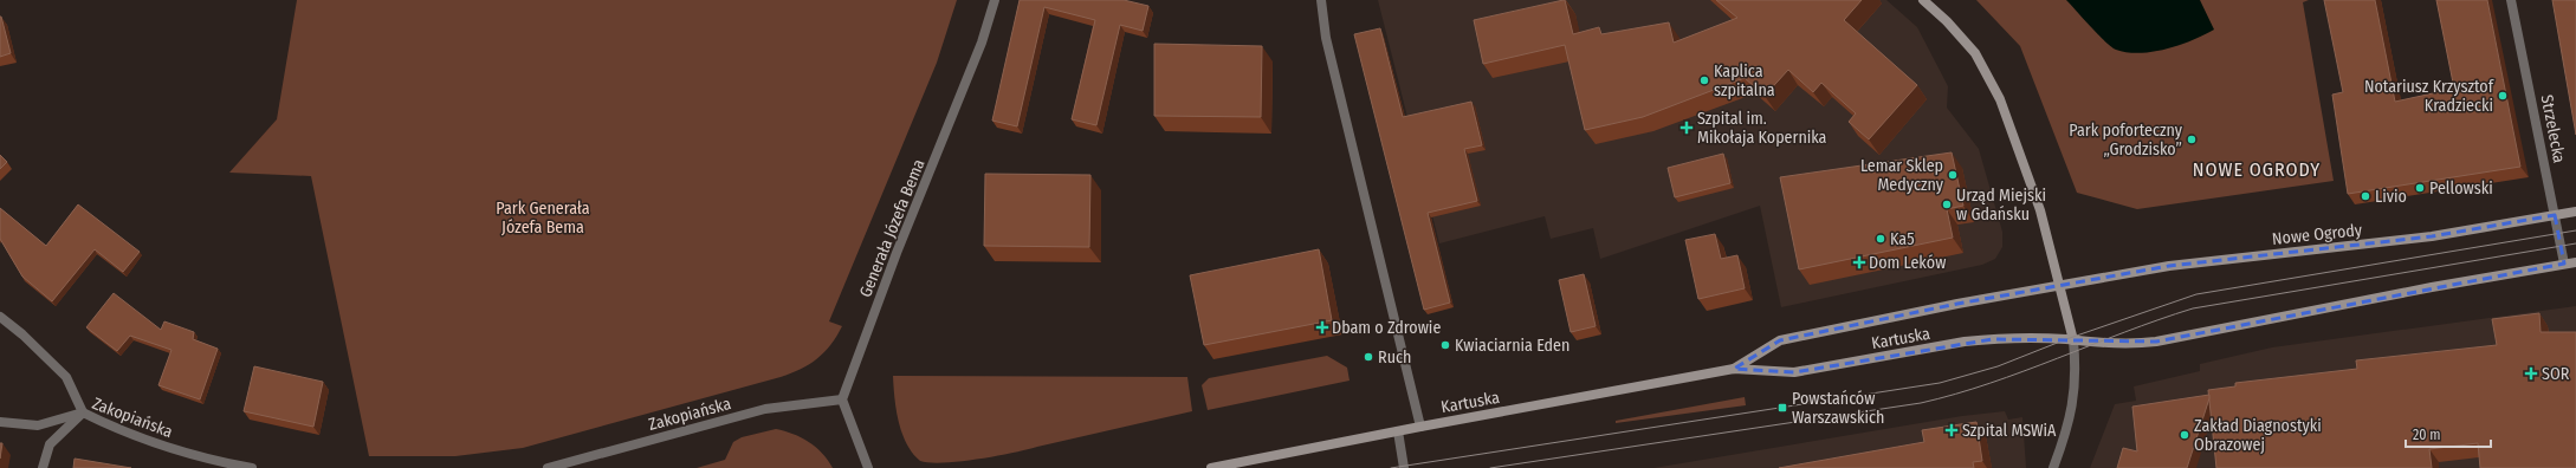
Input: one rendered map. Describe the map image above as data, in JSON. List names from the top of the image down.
{
  "streets": {
    "main road": ["Nowe Ogrody", "Kartuska"],
    "street": ["Strzelecka", "Generała Józefa Bema", "Zakopiańska"]
  },
  "crossings": [
    ["Strzelecka", "Nowe Ogrody"],
    ["Generała Józefa Bema", "Zakopiańska"],
    ["Nowe Ogrody", "Kartuska"]
  ],
  "districts": ["NOWE OGRODY"],
  "parks": ["Park Generała Józefa Bema"],
  "places": {
    "other": [
      "Kaplica szpitalna",
      "Notariusz Krzysztof Kradziecki",
      "Park poforteczny „Grodzisko”",
      "Lemar Sklep Medyczny",
      "Pellowski",
      "Livio",
      "Urząd Miejski w Gdańsku",
      "Ka5",
      "Kwiaciarnia Eden",
      "Ruch",
      "Zakład Diagnostyki Obrazowej"
    ],
    "health": [
      "Szpital im. Mikołaja Kopernika",
      "Dom Leków",
      "Dbam o Zdrowie",
      "SOR",
      "Szpital MSWiA"
    ],
    "transit": ["Powstańców Warszawskich"]
  },
  "scale_bar": "20 m"
}
